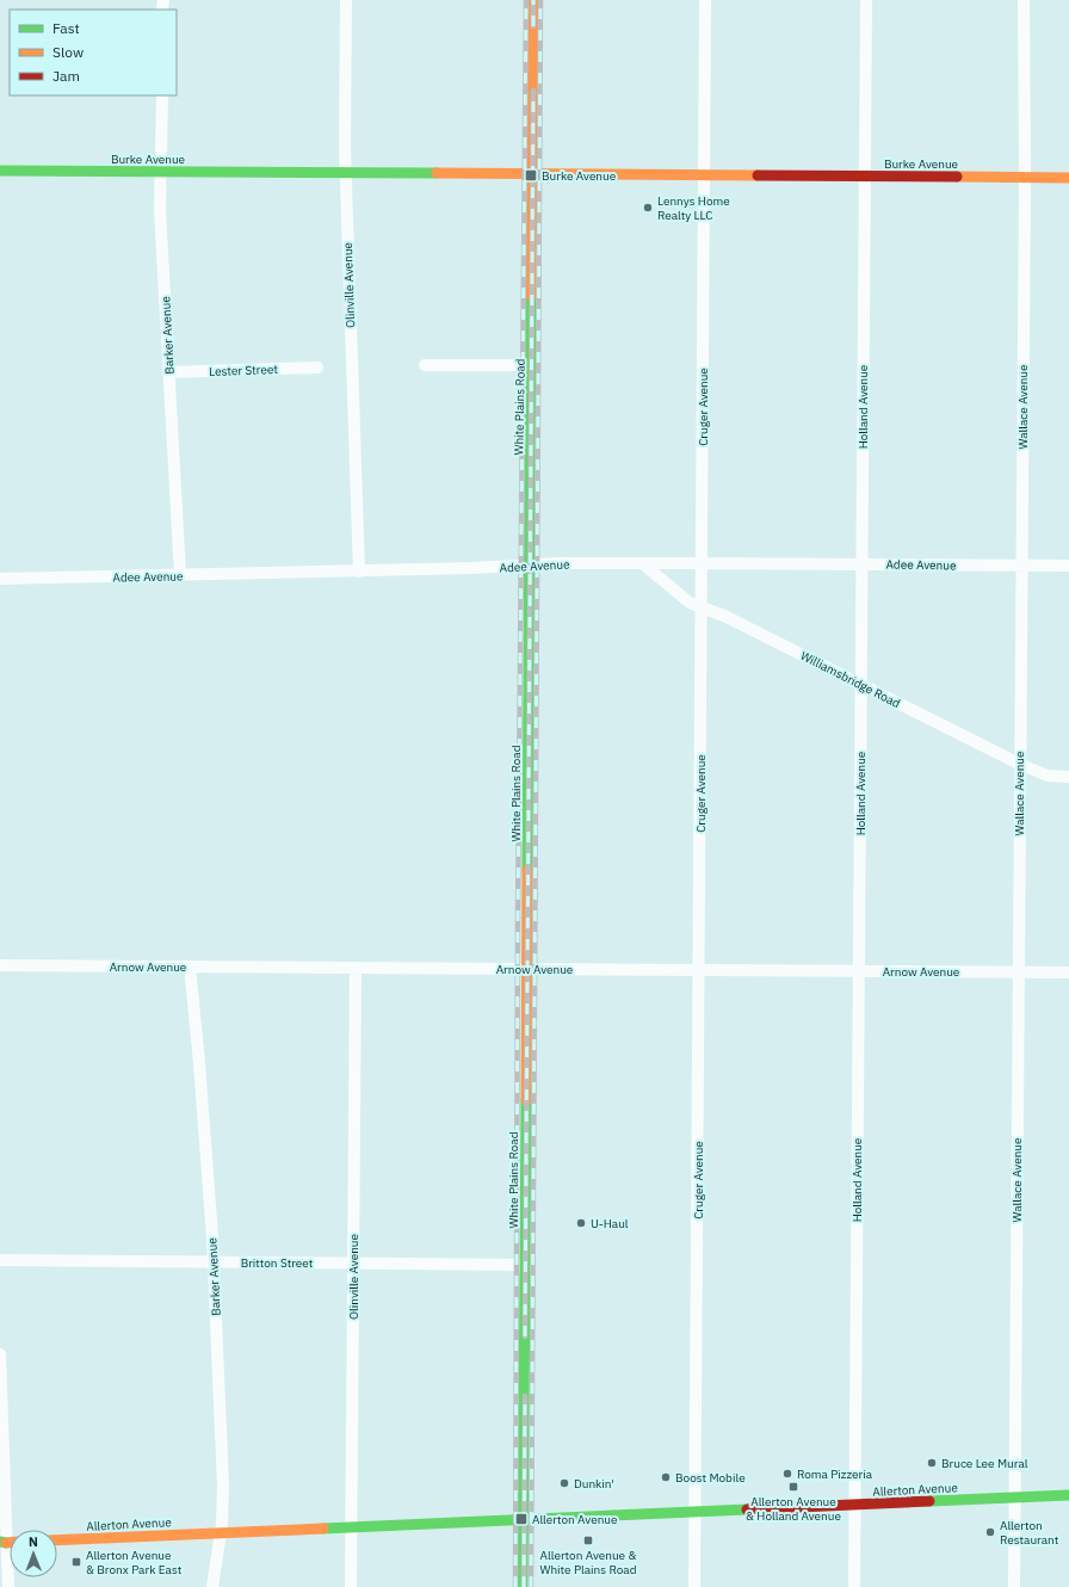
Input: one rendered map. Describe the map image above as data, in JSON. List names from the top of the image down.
{
  "streets": {
    "main road": ["Burke Avenue", "White Plains Road", "Allerton Avenue"],
    "street": [
      "Olinville Avenue",
      "Barker Avenue",
      "Lester Street",
      "Cruger Avenue",
      "Holland Avenue",
      "Wallace Avenue",
      "Adee Avenue",
      "Williamsbridge Road",
      "Arnow Avenue",
      "Britton Street"
    ]
  },
  "crossings": [
    ["Burke Avenue", "Olinville Avenue"],
    ["Burke Avenue", "Barker Avenue"],
    ["Burke Avenue", "White Plains Road"],
    ["Burke Avenue", "Cruger Avenue"],
    ["Burke Avenue", "Holland Avenue"],
    ["Burke Avenue", "Wallace Avenue"],
    ["Olinville Avenue", "Adee Avenue"],
    ["Olinville Avenue", "Arnow Avenue"],
    ["Olinville Avenue", "Britton Street"],
    ["Olinville Avenue", "Allerton Avenue"],
    ["Barker Avenue", "Lester Street"],
    ["Barker Avenue", "Adee Avenue"],
    ["Barker Avenue", "Arnow Avenue"],
    ["Barker Avenue", "Britton Street"],
    ["Barker Avenue", "Allerton Avenue"],
    ["White Plains Road", "Adee Avenue"],
    ["White Plains Road", "Arnow Avenue"],
    ["White Plains Road", "Britton Street"],
    ["White Plains Road", "Allerton Avenue"],
    ["Cruger Avenue", "Adee Avenue"],
    ["Cruger Avenue", "Williamsbridge Road"],
    ["Cruger Avenue", "Arnow Avenue"],
    ["Cruger Avenue", "Allerton Avenue"],
    ["Holland Avenue", "Adee Avenue"],
    ["Holland Avenue", "Williamsbridge Road"],
    ["Holland Avenue", "Arnow Avenue"],
    ["Holland Avenue", "Allerton Avenue"],
    ["Wallace Avenue", "Adee Avenue"],
    ["Wallace Avenue", "Williamsbridge Road"],
    ["Wallace Avenue", "Arnow Avenue"],
    ["Wallace Avenue", "Allerton Avenue"],
    ["Adee Avenue", "Williamsbridge Road"]
  ],
  "places": {
    "transit": [
      "Burke Avenue",
      "Allerton Avenue & Holland Avenue",
      "Allerton Avenue",
      "Allerton Avenue & White Plains Road",
      "Allerton Avenue & Bronx Park East"
    ],
    "other": [
      "Lennys Home Realty LLC",
      "U-Haul",
      "Bruce Lee Mural",
      "Roma Pizzeria",
      "Boost Mobile",
      "Dunkin'",
      "Allerton Restaurant"
    ]
  },
  "legend": ["Fast", "Slow", "Jam"],
  "north": "top"
}
